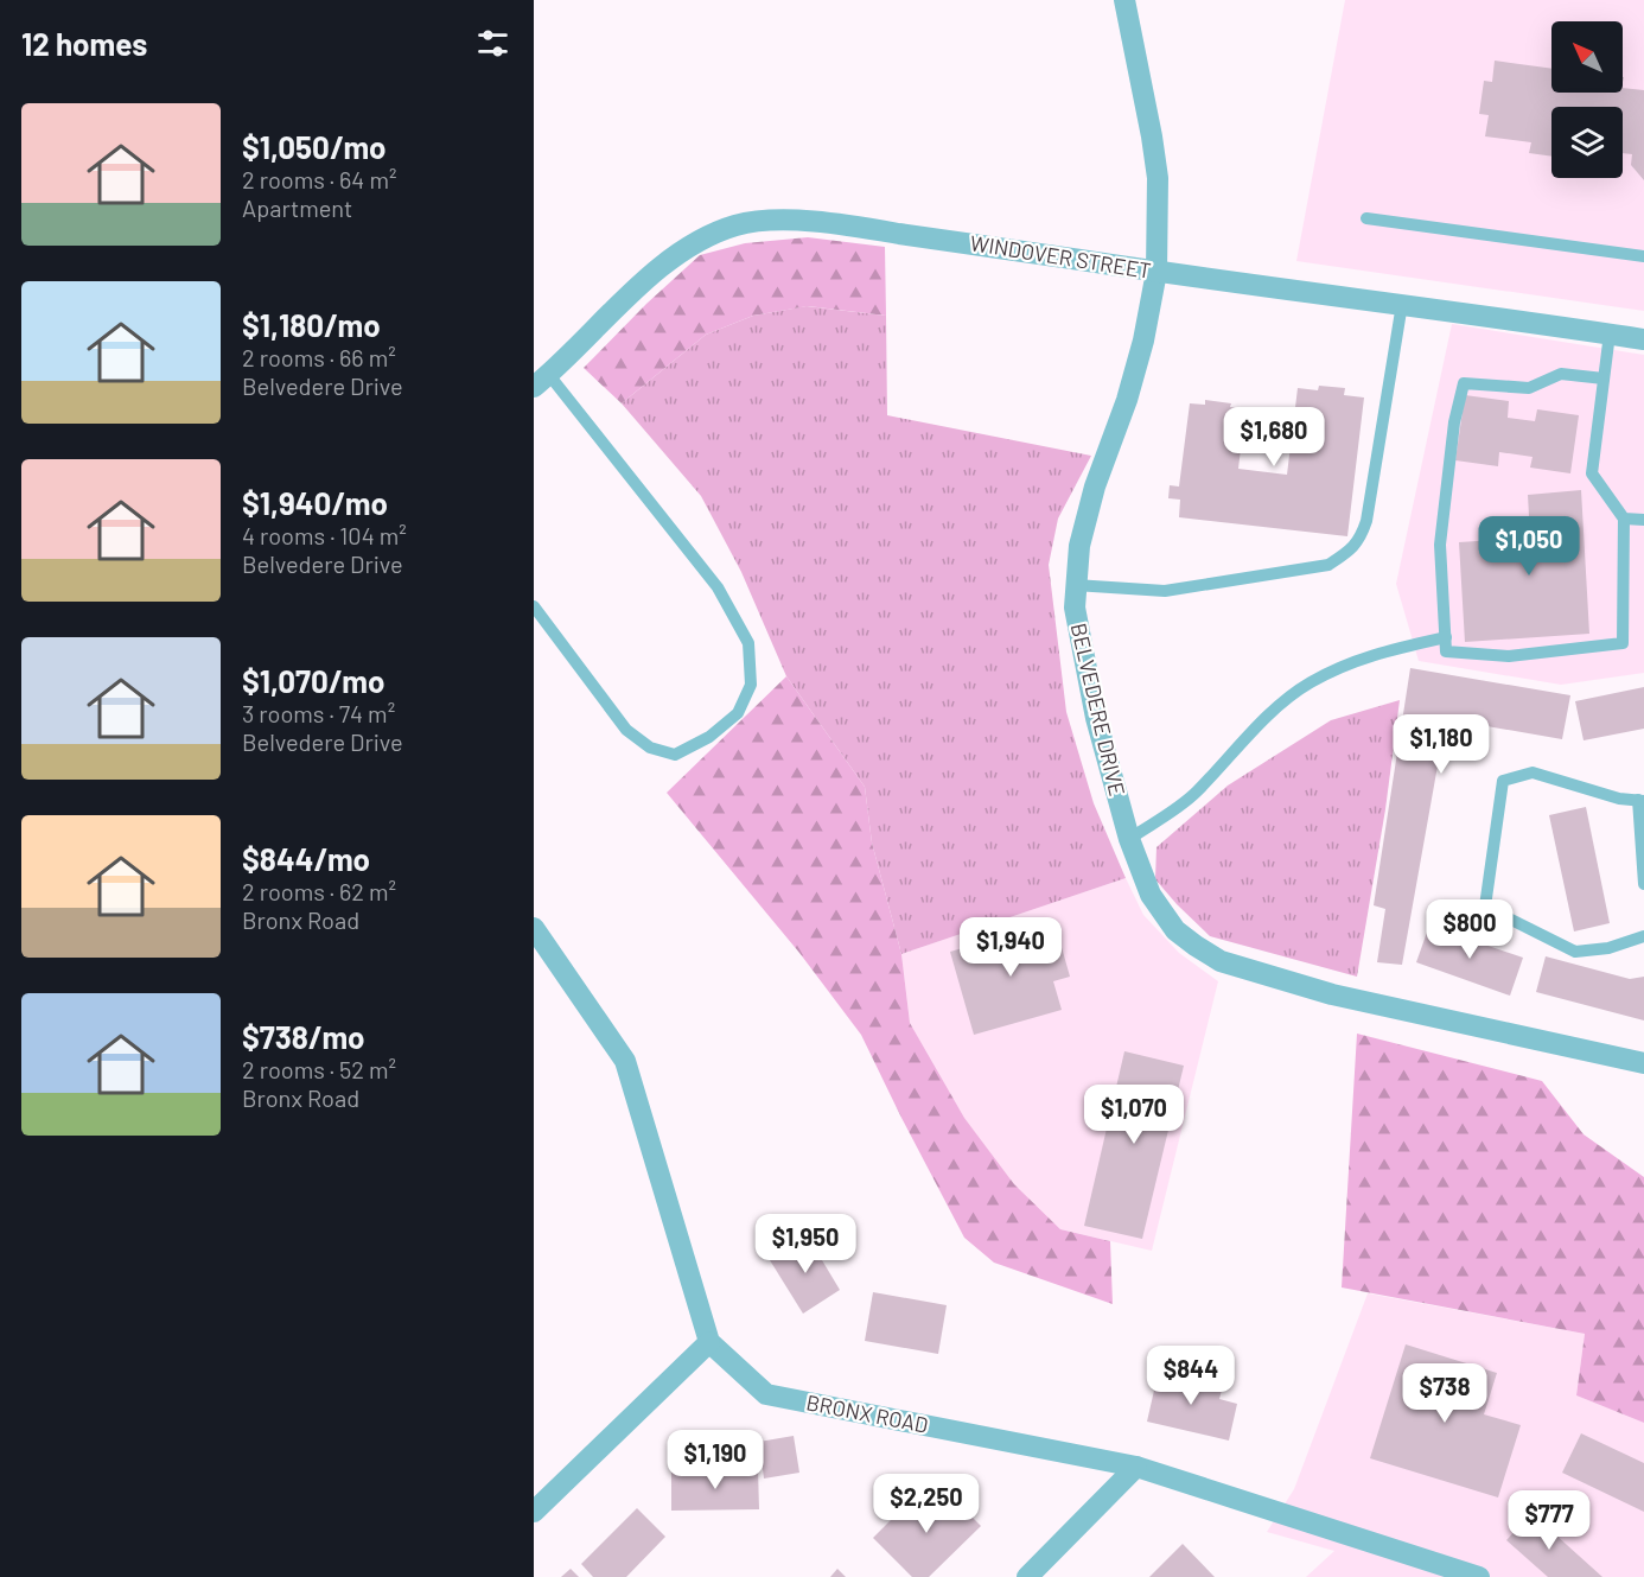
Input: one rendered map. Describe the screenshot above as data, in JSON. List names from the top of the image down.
{
  "streets": {
    "street": ["WINDOVER STREET", "BELVEDERE DRIVE", "BRONX ROAD"]
  },
  "crossings": [
    ["WINDOVER STREET", "BELVEDERE DRIVE"]
  ],
  "north": "top left",
  "page": {
    "heading": "12 homes",
    "list": [
      {
        "name": "$1,050/mo",
        "note": "2 rooms · 64 m² · Apartment"
      },
      {
        "name": "$1,180/mo",
        "note": "2 rooms · 66 m² · Belvedere Drive"
      },
      {
        "name": "$1,940/mo",
        "note": "4 rooms · 104 m² · Belvedere Drive"
      },
      {
        "name": "$1,070/mo",
        "note": "3 rooms · 74 m² · Belvedere Drive"
      },
      {
        "name": "$844/mo",
        "note": "2 rooms · 62 m² · Bronx Road"
      },
      {
        "name": "$738/mo",
        "note": "2 rooms · 52 m² · Bronx Road"
      }
    ],
    "price": [
      "$1,680",
      "$1,050",
      "$1,180",
      "$800",
      "$1,940",
      "$1,070",
      "$1,950",
      "$844",
      "$738",
      "$1,190",
      "$2,250",
      "$777"
    ]
  }
}
